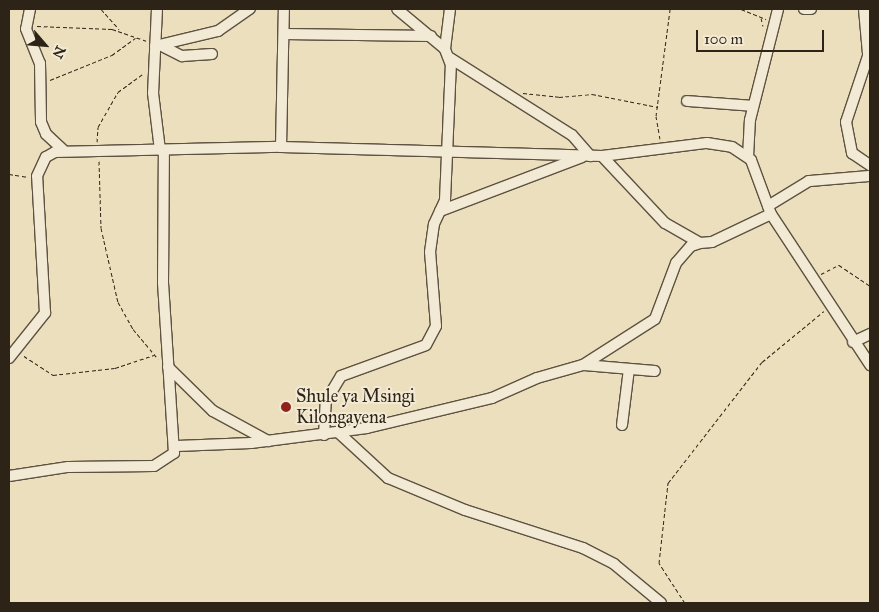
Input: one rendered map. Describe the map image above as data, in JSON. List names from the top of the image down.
{
  "places": ["Shule ya Msingi Kilongayena"],
  "scale_bar": "100 m",
  "north": "bottom right"
}
